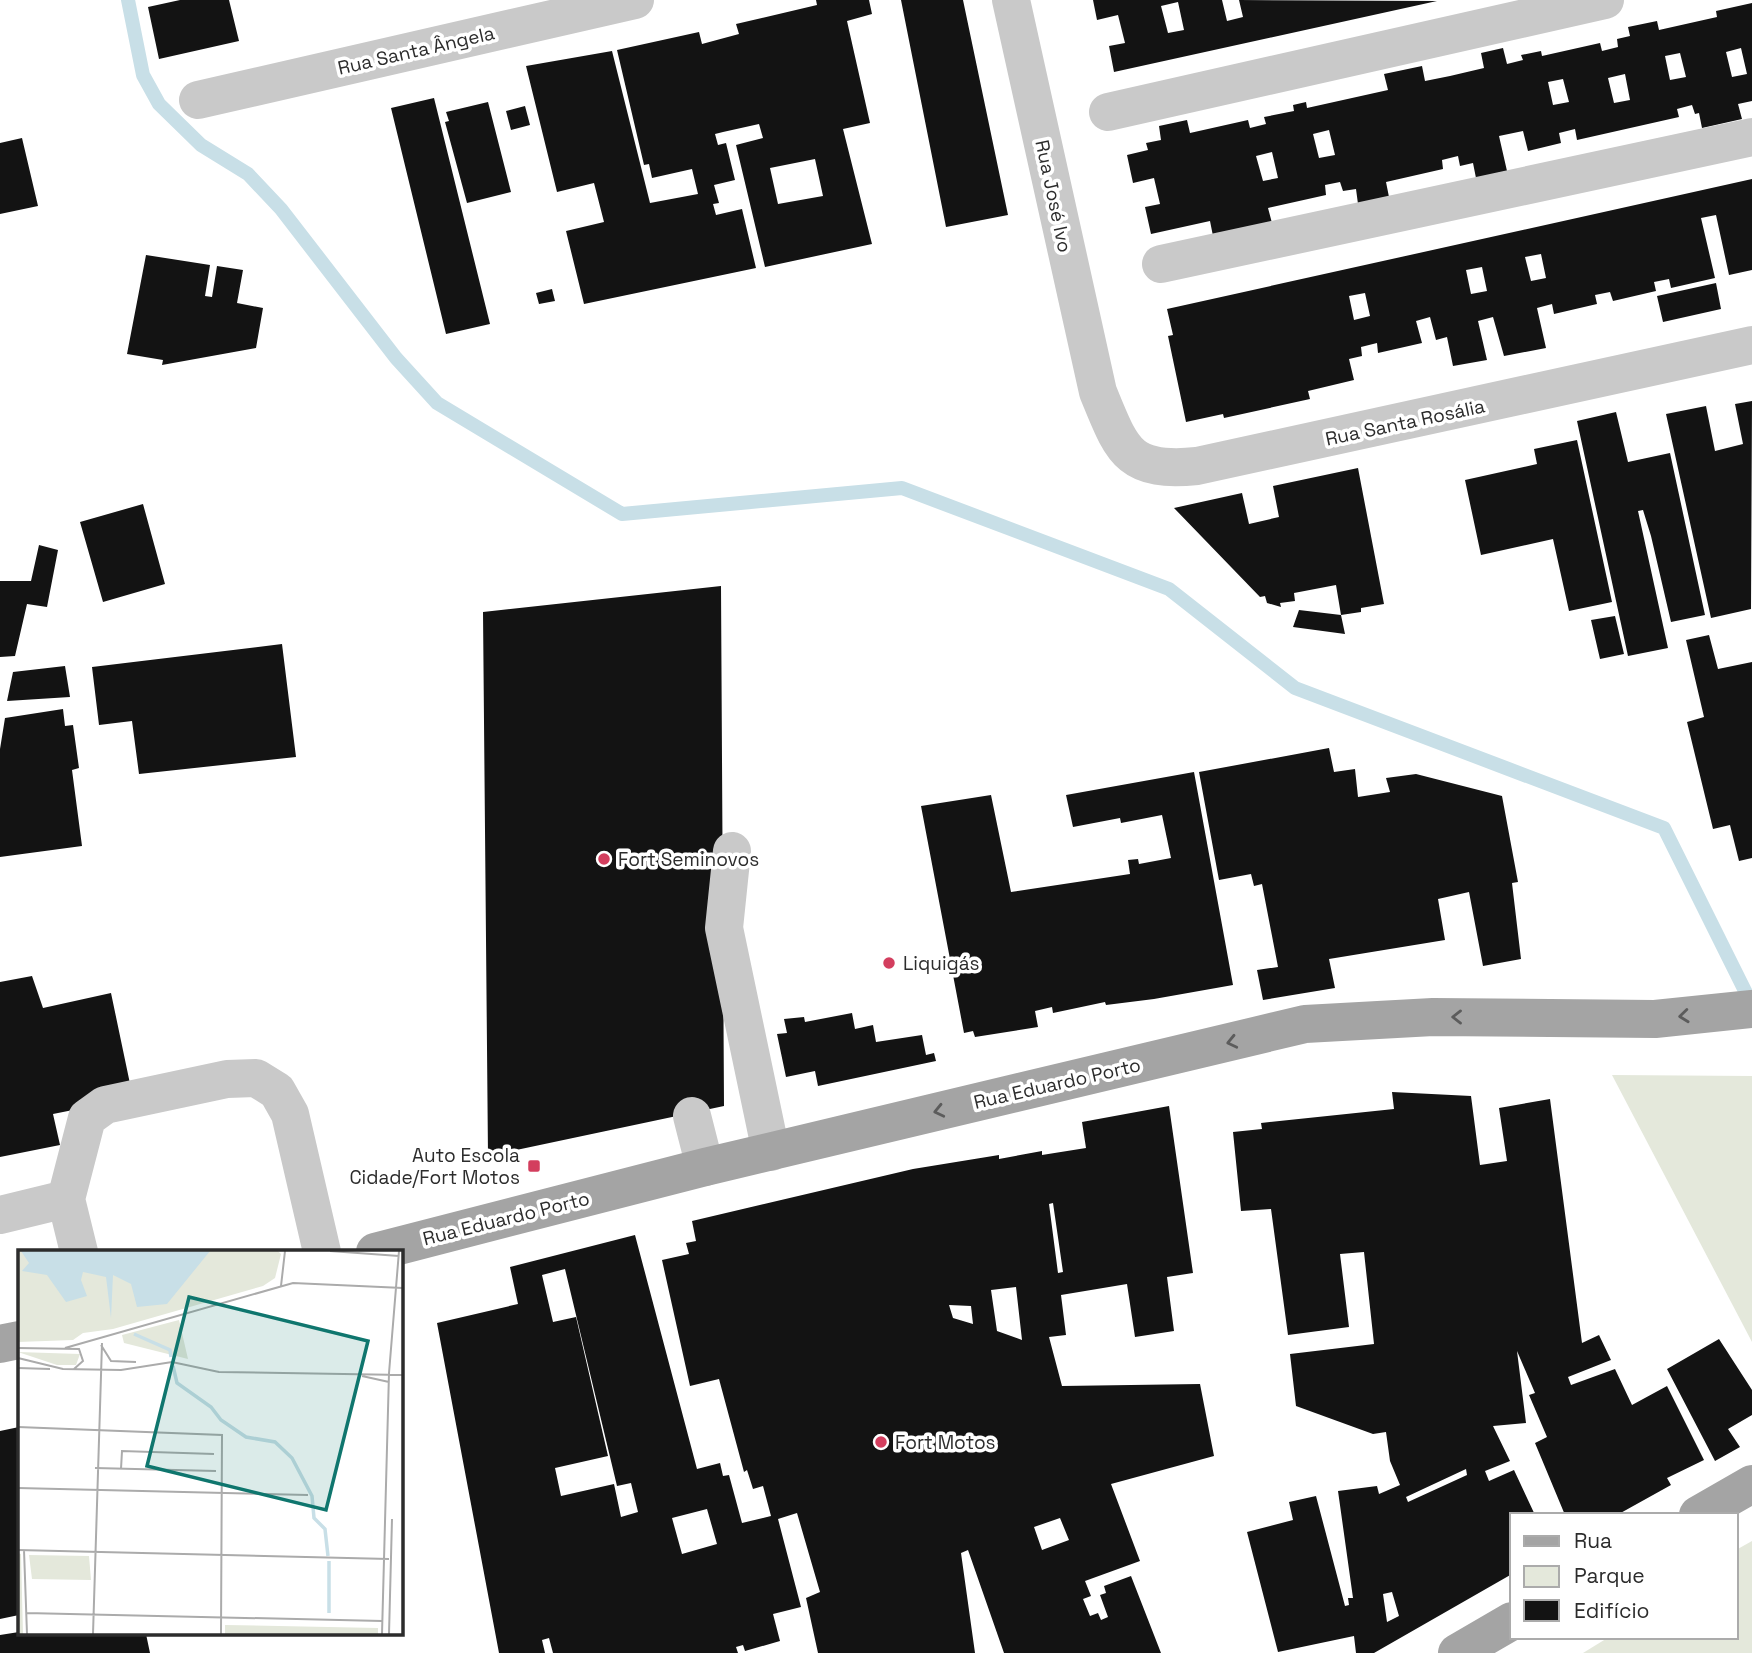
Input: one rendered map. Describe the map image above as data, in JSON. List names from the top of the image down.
{
  "streets": {
    "main road": ["Rua Eduardo Porto"],
    "street": ["Rua Santa Ângela", "Rua José Ivo", "Rua Santa Rosália"]
  },
  "crossings": [
    ["Rua José Ivo", "Rua Santa Rosália"]
  ],
  "one_way": ["Rua Eduardo Porto"],
  "places": {
    "other": ["Fort Seminovos", "Liquigás", "Fort Motos"],
    "transit": ["Auto Escola Cidade/Fort Motos"]
  },
  "legend": ["Rua", "Parque", "Edifício"]
}
